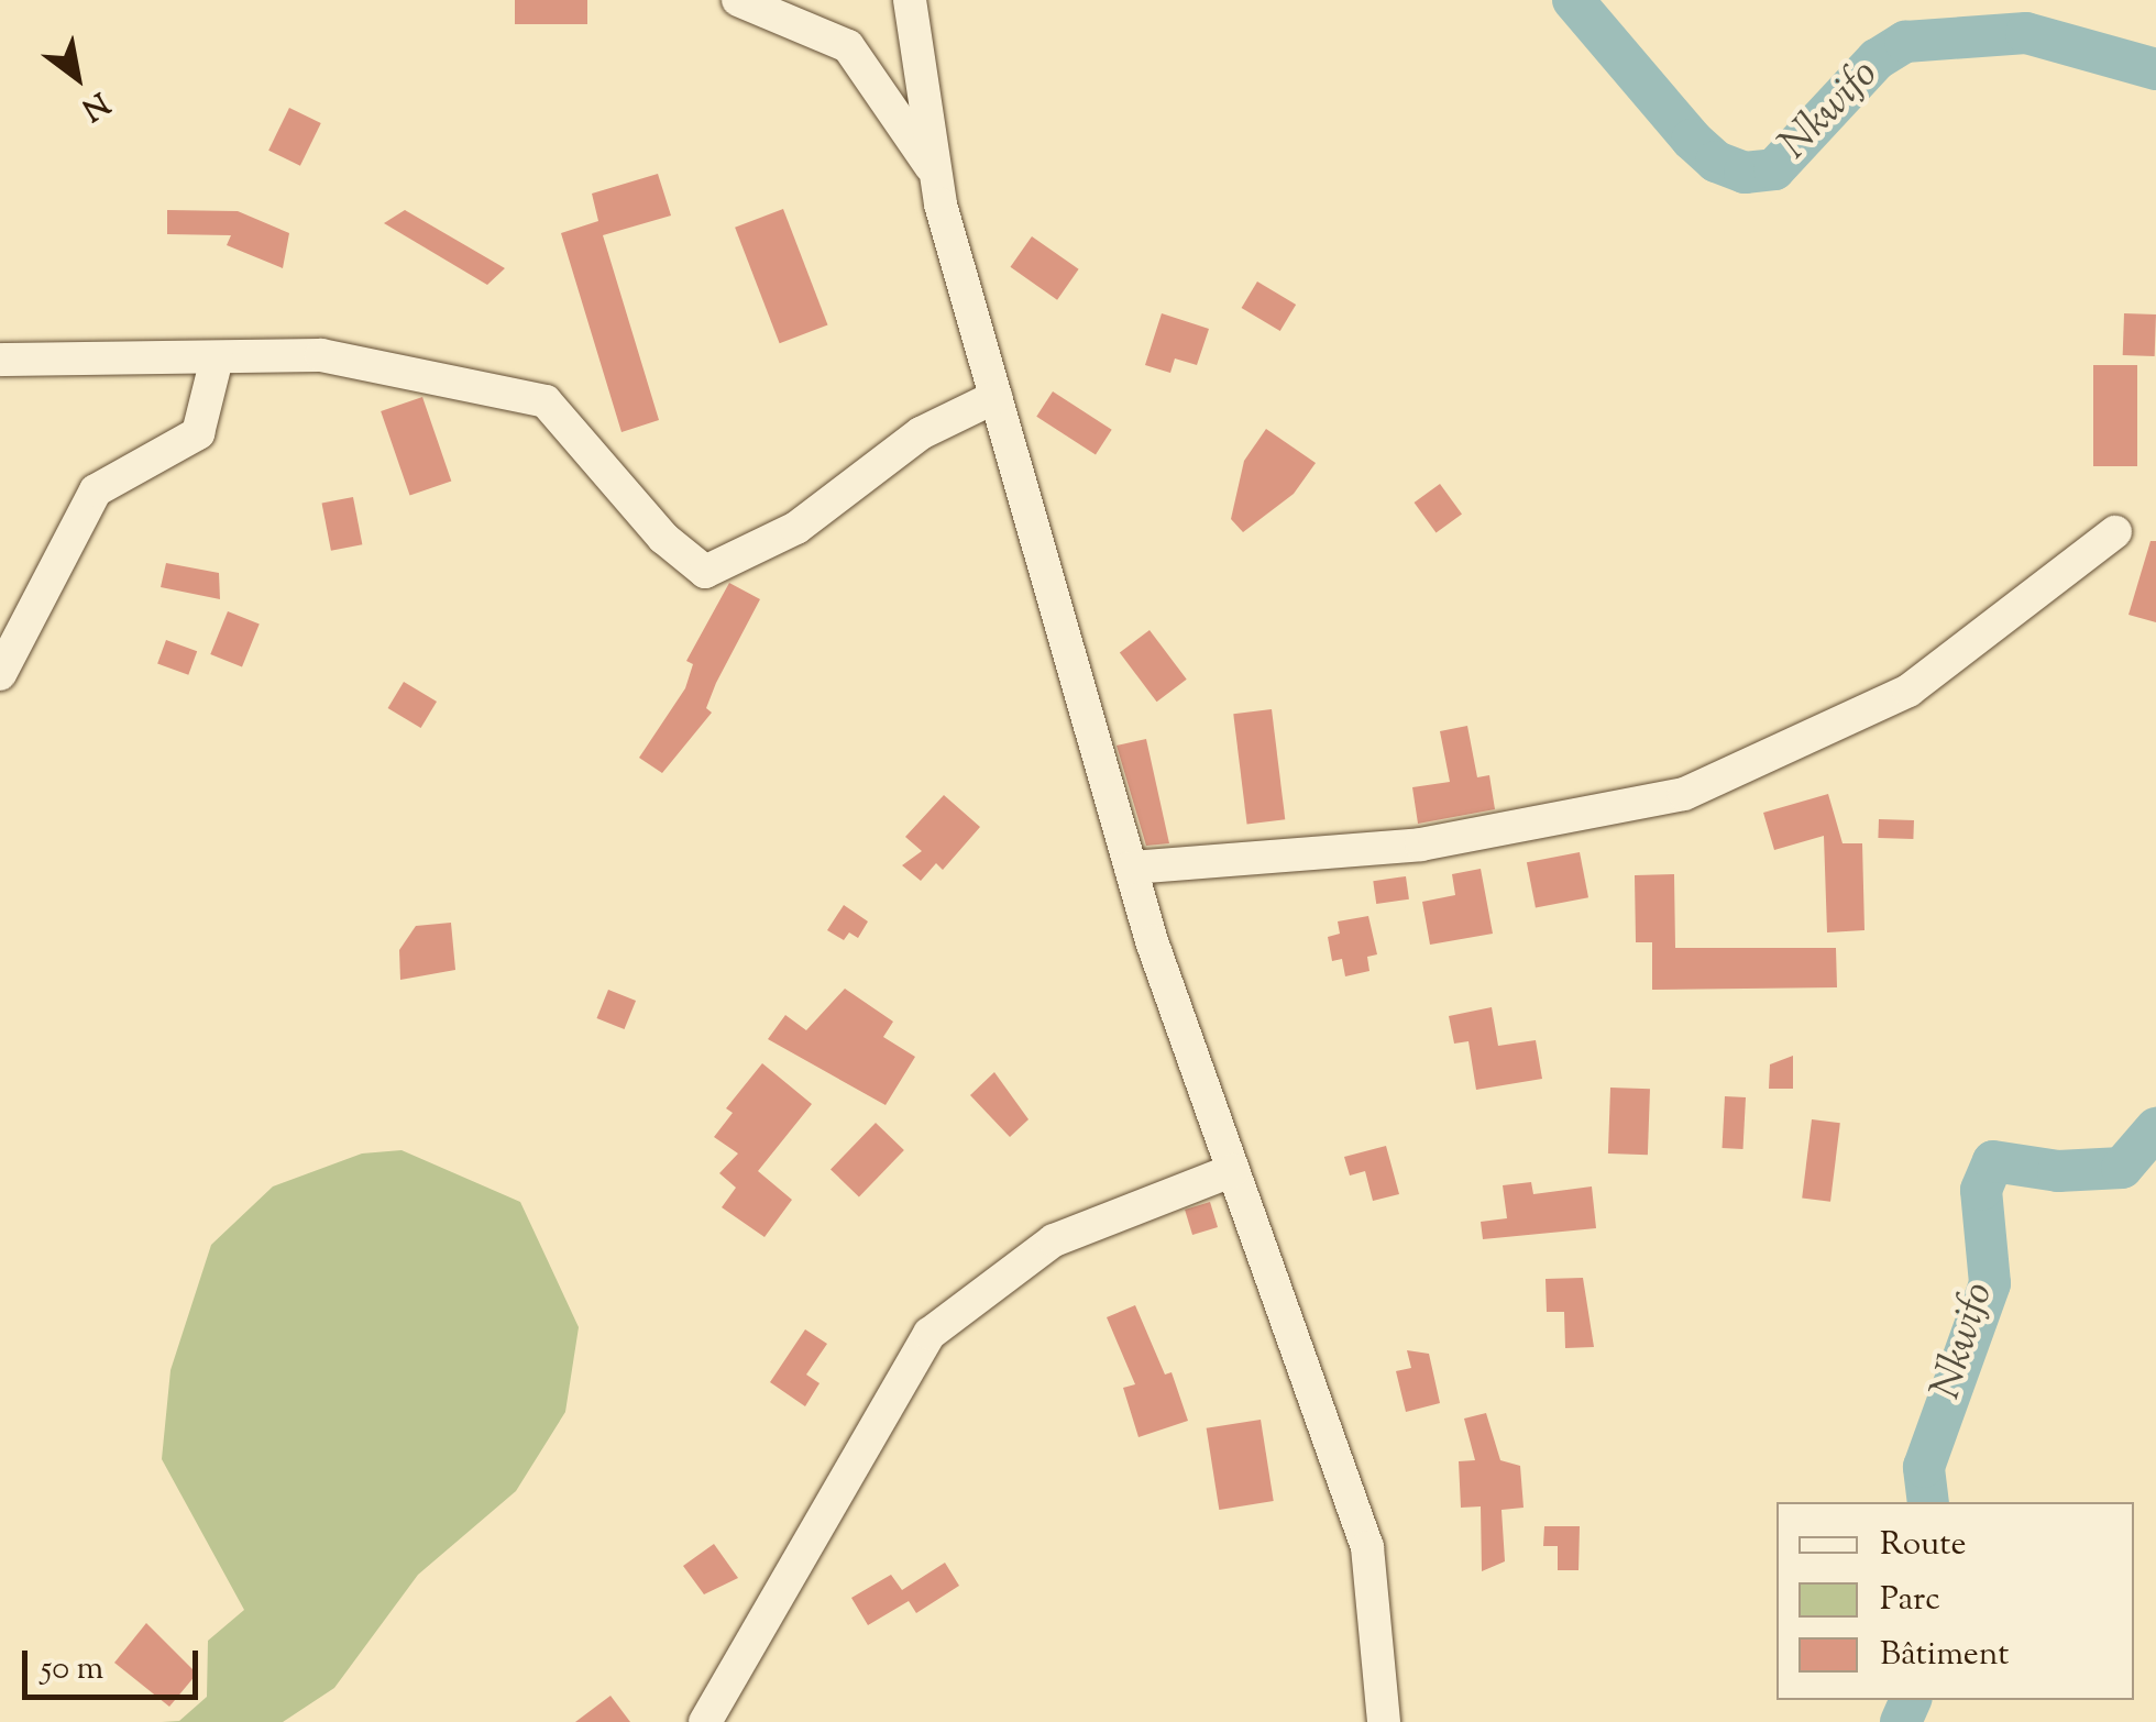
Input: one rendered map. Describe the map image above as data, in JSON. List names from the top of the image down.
{
  "water": ["Nkwifo"],
  "legend": ["Route", "Parc", "Bâtiment"],
  "scale_bar": "50 m",
  "north": "bottom right"
}
